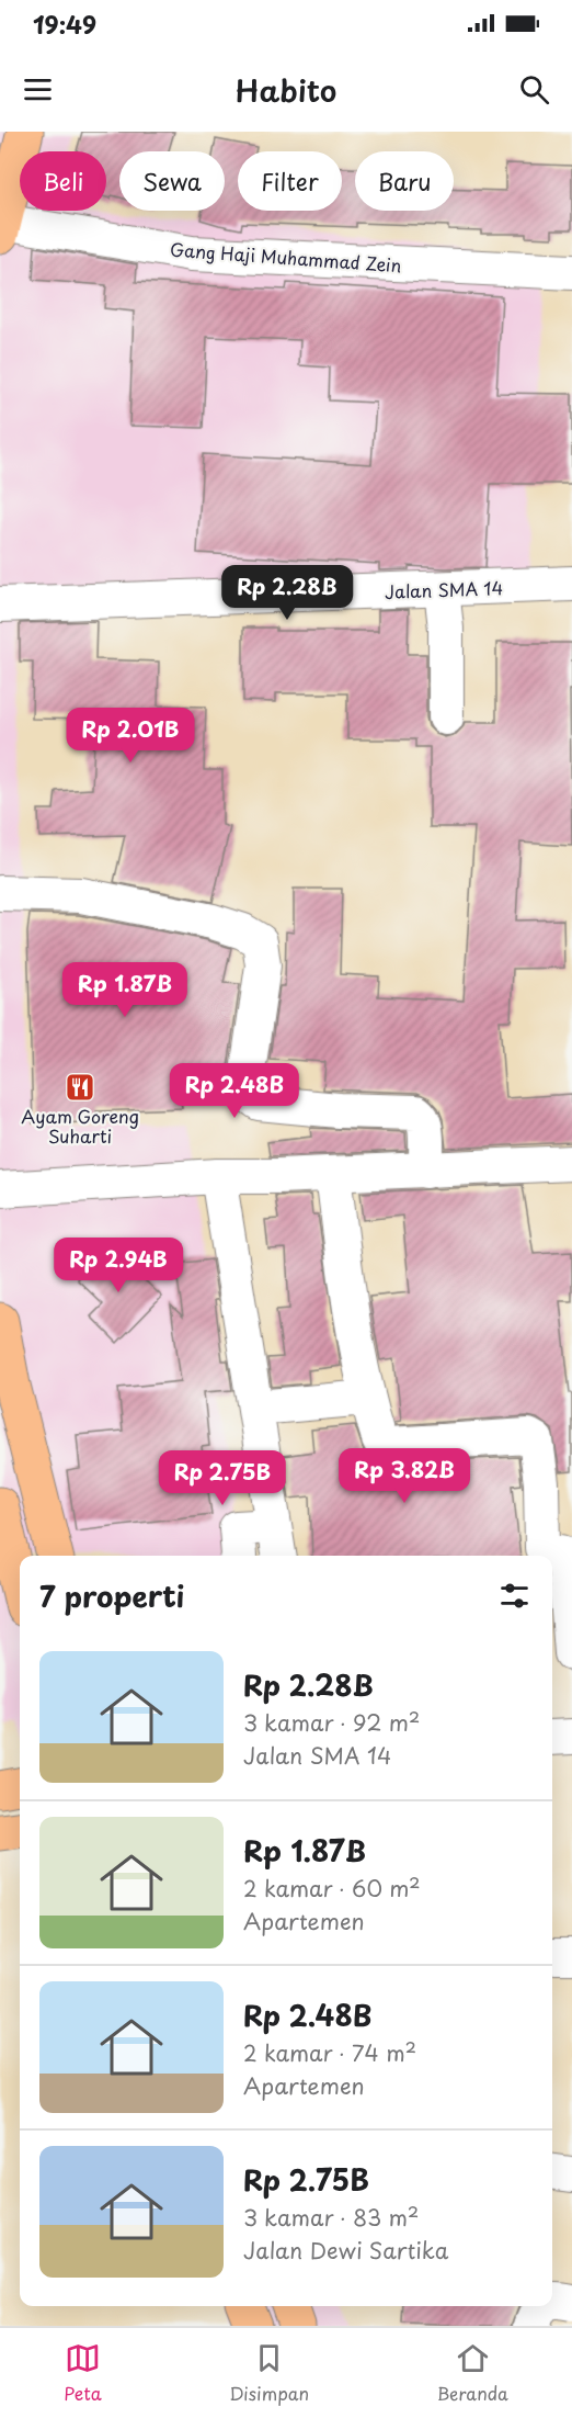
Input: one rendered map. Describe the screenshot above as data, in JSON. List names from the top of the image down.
{
  "streets": {
    "street": ["Gang Haji Muhammad Zein", "Jalan SMA 14"]
  },
  "places": {
    "restaurant": ["Ayam Goreng Suharti"]
  },
  "page": {
    "status": "19:49",
    "header": "Habito",
    "chip": [
      "Beli",
      "Sewa",
      "Filter",
      "Baru"
    ],
    "price": [
      "Rp 2.28B",
      "Rp 2.01B",
      "Rp 1.87B",
      "Rp 2.48B",
      "Rp 2.94B",
      "Rp 3.82B",
      "Rp 2.75B"
    ],
    "heading": "7 properti",
    "list": [
      {
        "name": "Rp 2.28B",
        "note": "3 kamar · 92 m² · Jalan SMA 14"
      },
      {
        "name": "Rp 1.87B",
        "note": "2 kamar · 60 m² · Apartemen"
      },
      {
        "name": "Rp 2.48B",
        "note": "2 kamar · 74 m² · Apartemen"
      },
      {
        "name": "Rp 2.75B",
        "note": "3 kamar · 83 m² · Jalan Dewi Sartika"
      }
    ],
    "tabs": ["Peta", "Disimpan", "Beranda"]
  }
}
